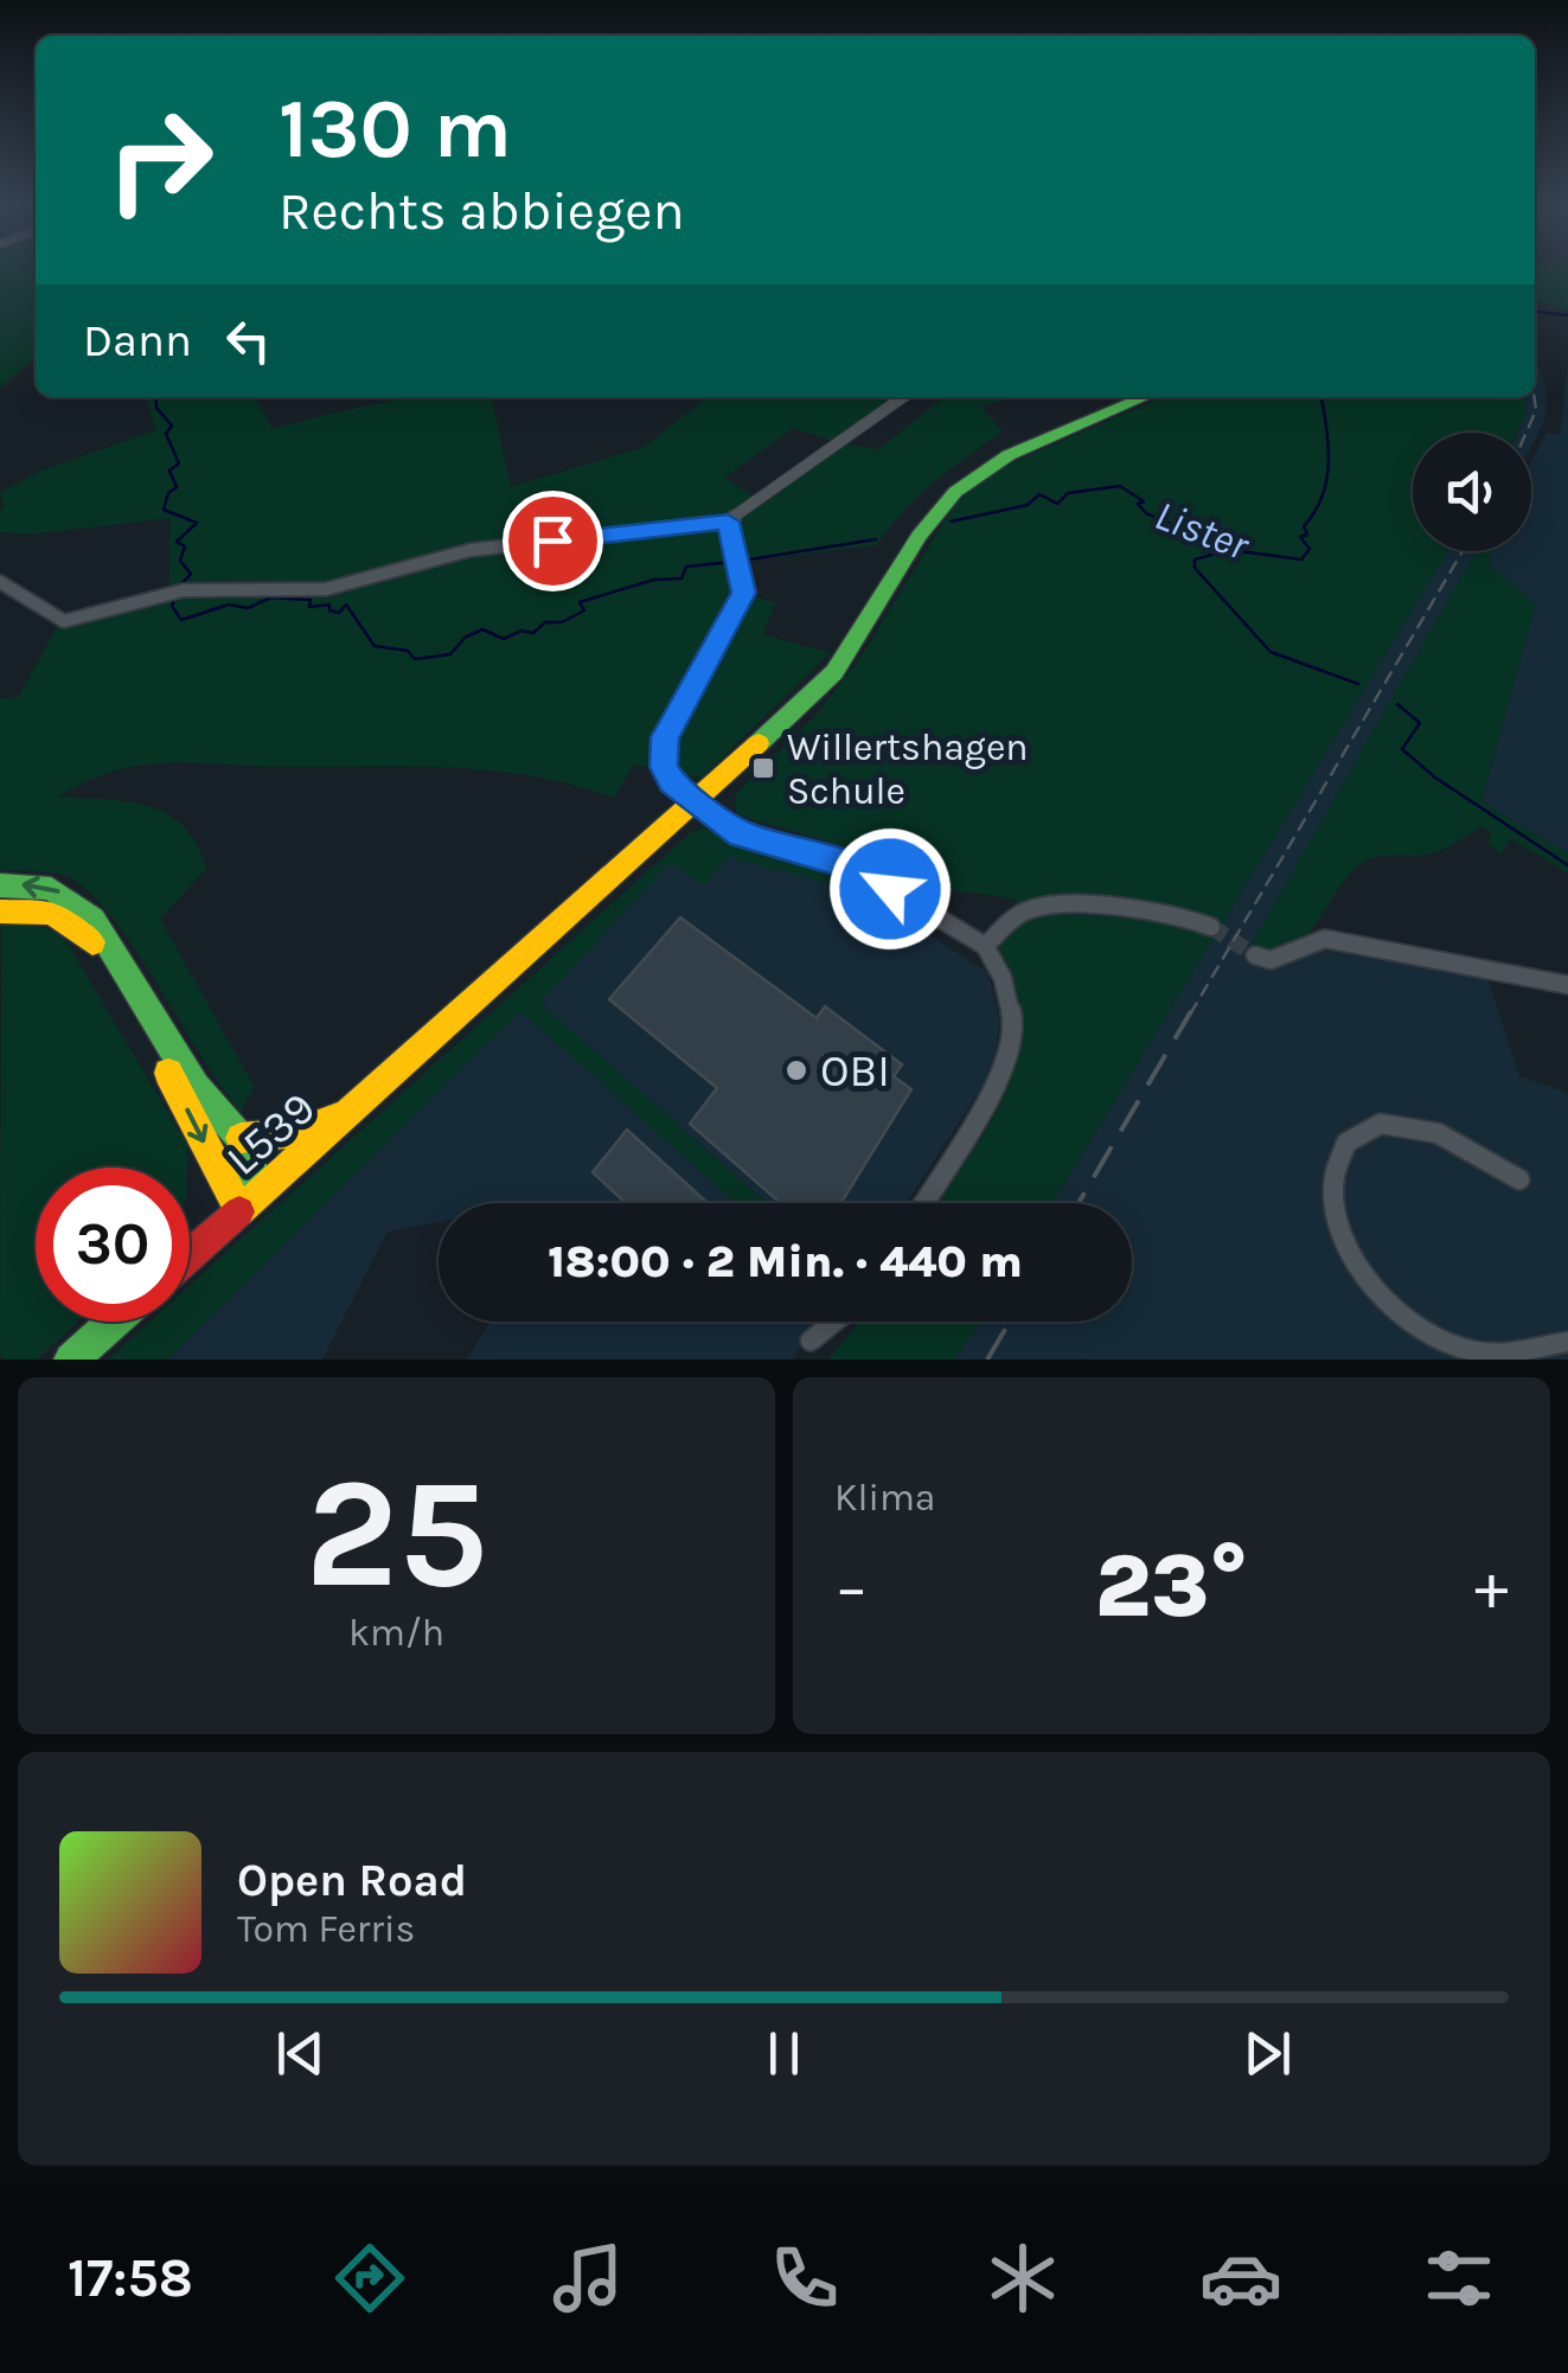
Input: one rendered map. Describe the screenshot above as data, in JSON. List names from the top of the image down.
{
  "streets": {
    "main road": ["L539"]
  },
  "water": ["Lister"],
  "places": {
    "transit": ["Willertshagen Schule"],
    "other": ["OBI"]
  },
  "page": {
    "turn": ["130 m", "Rechts abbiegen"],
    "then": "Dann",
    "limit": "30",
    "trip": "18:00 · 2 Min. · 440 m",
    "tile": [
      ["25", "km/h"],
      "Klima"
    ],
    "heat": ["−", "23°", "+"],
    "song": ["Open Road", "Tom Ferris"],
    "tabs": "17:58"
  }
}
